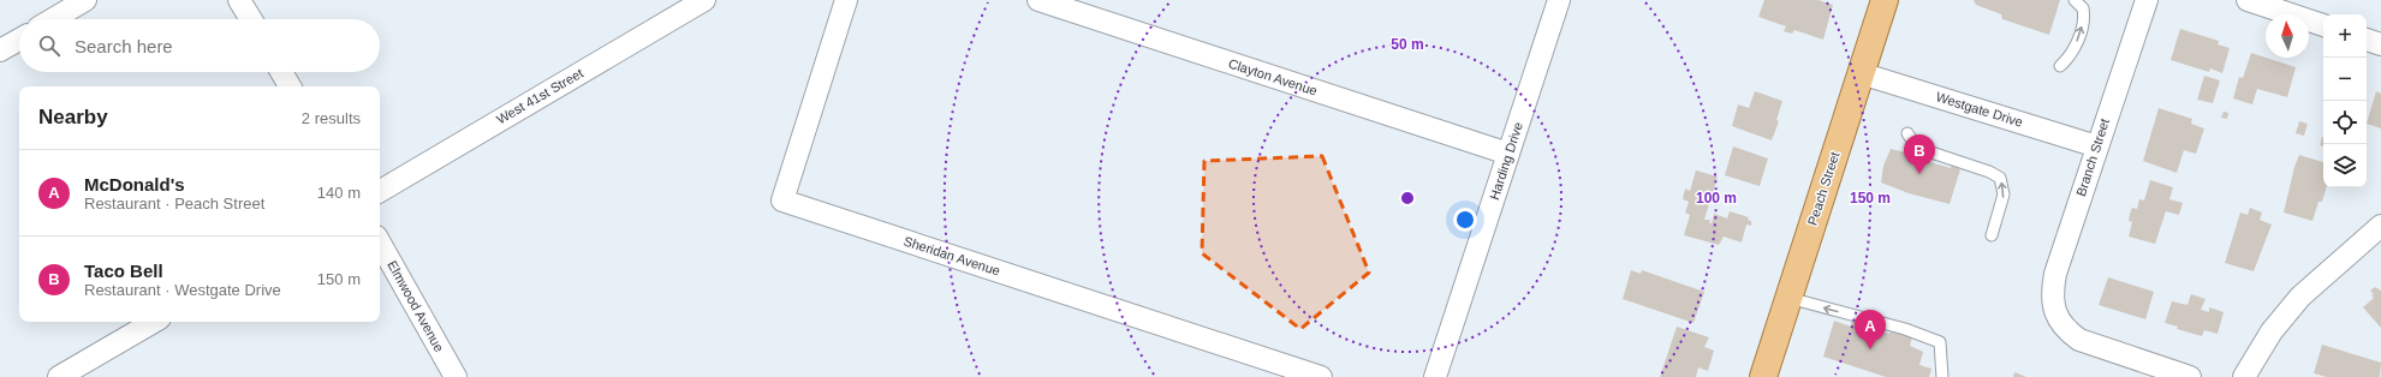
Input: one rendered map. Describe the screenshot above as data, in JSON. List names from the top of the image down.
{
  "streets": {
    "main road": ["Peach Street"],
    "street": [
      "Clayton Avenue",
      "West 41st Street",
      "Westgate Drive",
      "Branch Street",
      "Harding Drive",
      "Sheridan Avenue",
      "Elmwood Avenue"
    ]
  },
  "crossings": [
    ["Clayton Avenue", "Harding Drive"],
    ["Westgate Drive", "Branch Street"],
    ["Westgate Drive", "Peach Street"]
  ],
  "north": "top",
  "page": {
    "map_buttons": ["+", "−"],
    "search": "Search here",
    "heading": ["Nearby", "2 results"],
    "pins": ["B", "A"],
    "list": [
      {
        "mark": "A",
        "name": "McDonald's",
        "note": "Restaurant · Peach Street",
        "value": "140 m"
      },
      {
        "mark": "B",
        "name": "Taco Bell",
        "note": "Restaurant · Westgate Drive",
        "value": "150 m"
      }
    ]
  },
  "rings": ["50 m", "100 m", "150 m"]
}
